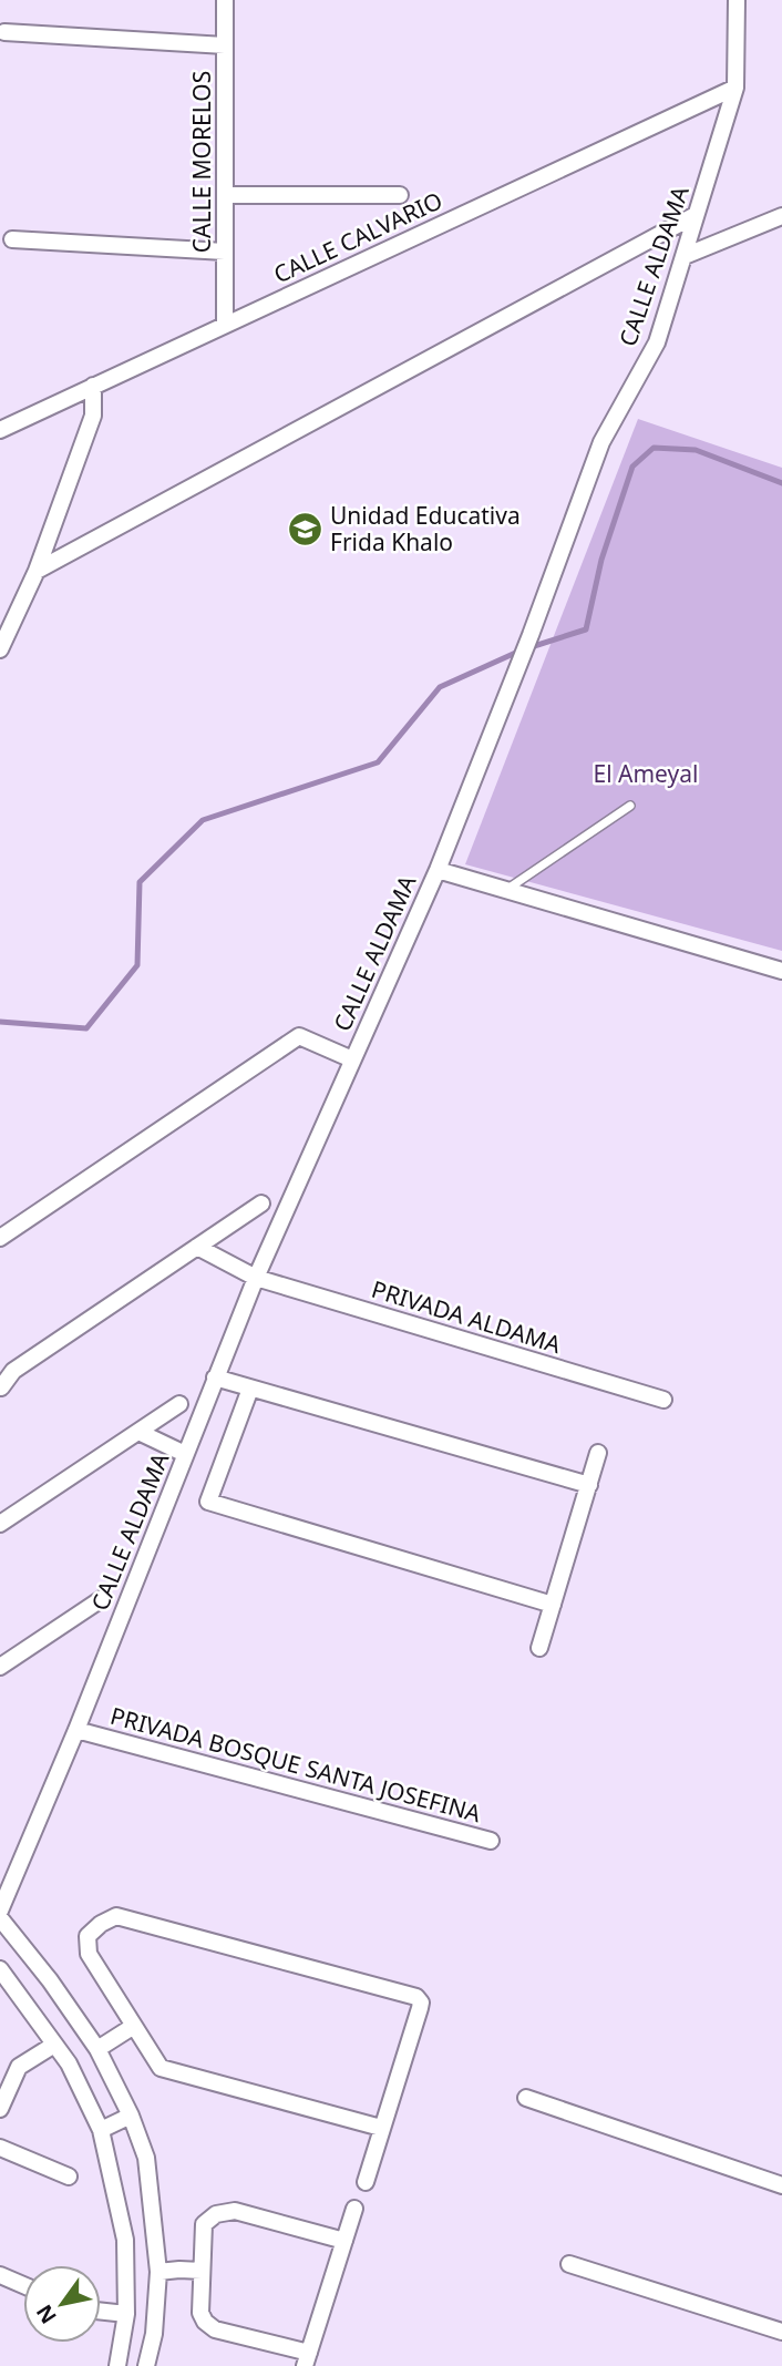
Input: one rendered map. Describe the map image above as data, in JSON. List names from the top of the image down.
{
  "streets": {
    "street": [
      "CALLE MORELOS",
      "CALLE CALVARIO",
      "CALLE ALDAMA",
      "PRIVADA ALDAMA",
      "PRIVADA BOSQUE SANTA JOSEFINA"
    ]
  },
  "crossings": [
    ["CALLE MORELOS", "CALLE CALVARIO"],
    ["CALLE CALVARIO", "CALLE ALDAMA"],
    ["CALLE ALDAMA", "PRIVADA ALDAMA"],
    ["CALLE ALDAMA", "PRIVADA BOSQUE SANTA JOSEFINA"]
  ],
  "parks": ["El Ameyal"],
  "places": {
    "school or university": ["Unidad Educativa Frida Khalo"]
  },
  "north": "bottom left"
}
